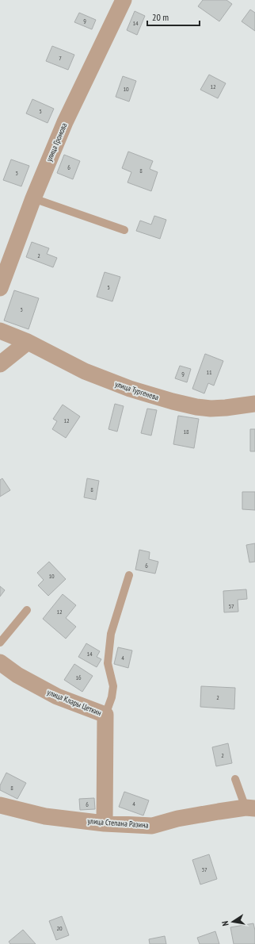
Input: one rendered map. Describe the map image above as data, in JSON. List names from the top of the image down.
{
  "streets": {
    "street": [
      "улица Громова",
      "улица Тургенева",
      "улица Клары Цеткин",
      "улица Степана Разина"
    ]
  },
  "crossings": [
    ["улица Клары Цеткин", "улица Степана Разина"]
  ],
  "house_numbers": [
    "9",
    "14",
    "7",
    "12",
    "10",
    "5",
    "6",
    "8",
    "3",
    "2",
    "5",
    "3",
    "11",
    "9",
    "12",
    "18",
    "8",
    "6",
    "10",
    "57",
    "12",
    "14",
    "4",
    "16",
    "2",
    "2",
    "8",
    "4",
    "6",
    "37",
    "20"
  ],
  "scale_bar": "20 m",
  "north": "left"
}
